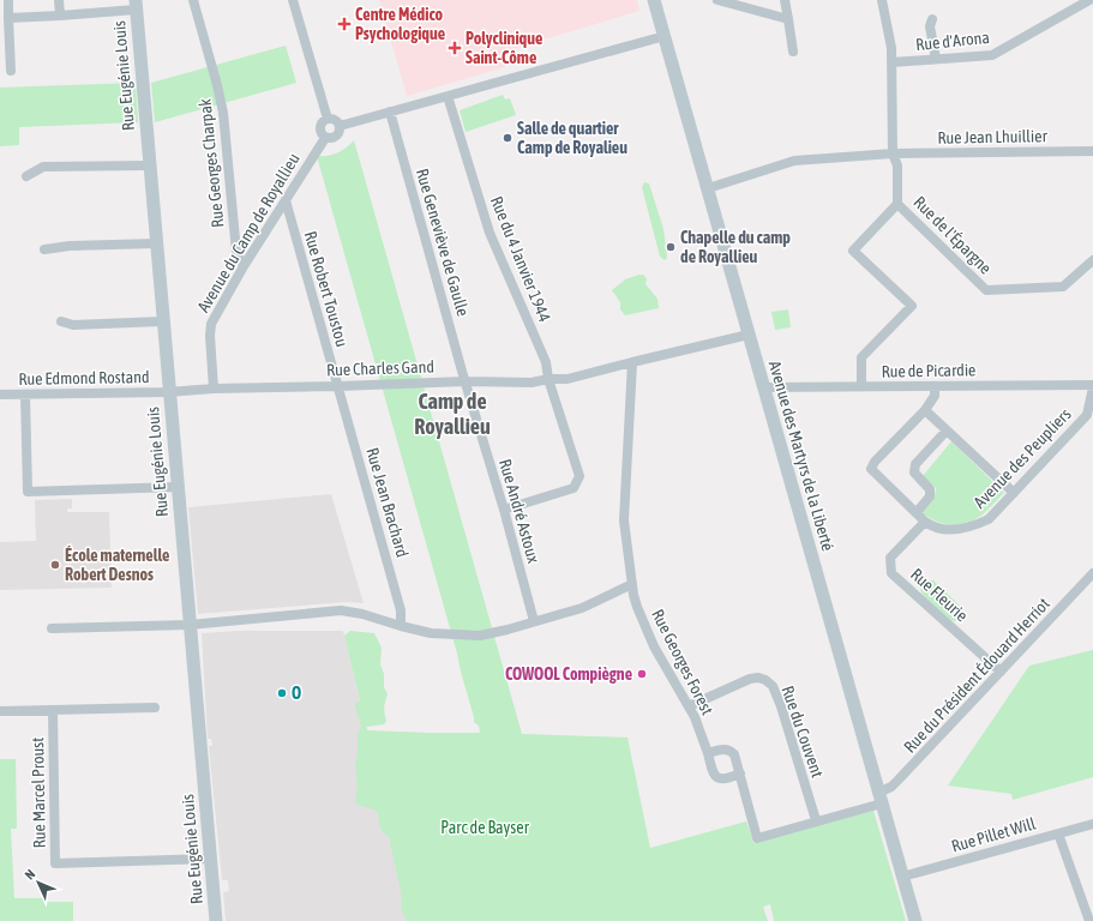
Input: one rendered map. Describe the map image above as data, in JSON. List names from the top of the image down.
{
  "streets": {
    "street": [
      "Rue d'Arona",
      "Rue Eugénie Louis",
      "Rue Jean Lhuillier",
      "Rue Georges Charpak",
      "Avenue du Camp de Royallieu",
      "Rue de l'Épargne",
      "Rue Geneviève de Gaulle",
      "Rue du 4 Janvier 1944",
      "Rue Robert Toustou",
      "Rue Charles Gand",
      "Rue de Picardie",
      "Rue Edmond Rostand",
      "Avenue des Martyrs de la Liberté",
      "Avenue des Peupliers",
      "Rue Jean Brachard",
      "Rue André Astoux",
      "Rue Fleurie",
      "Rue Georges Forest",
      "Rue du Président Édouard Herriot",
      "Rue du Couvent",
      "Rue Marcel Proust",
      "Rue Pillet Will"
    ]
  },
  "crossings": [
    ["Rue d'Arona", "Rue de l'Épargne"],
    ["Rue Eugénie Louis", "Rue Edmond Rostand"],
    ["Rue Eugénie Louis", "Rue Marcel Proust"],
    ["Rue Jean Lhuillier", "Rue de l'Épargne"],
    ["Rue Jean Lhuillier", "Avenue des Martyrs de la Liberté"],
    ["Rue Georges Charpak", "Avenue du Camp de Royallieu"],
    ["Avenue du Camp de Royallieu", "Rue Robert Toustou"],
    ["Avenue du Camp de Royallieu", "Rue Charles Gand"],
    ["Rue Geneviève de Gaulle", "Rue Charles Gand"],
    ["Rue Geneviève de Gaulle", "Rue André Astoux"],
    ["Rue du 4 Janvier 1944", "Rue Charles Gand"],
    ["Rue du 4 Janvier 1944", "Rue André Astoux"],
    ["Rue Robert Toustou", "Rue Charles Gand"],
    ["Rue Robert Toustou", "Rue Jean Brachard"],
    ["Rue Charles Gand", "Avenue des Martyrs de la Liberté"],
    ["Rue Charles Gand", "Rue Jean Brachard"],
    ["Rue Charles Gand", "Rue André Astoux"],
    ["Rue Charles Gand", "Rue Georges Forest"],
    ["Rue de Picardie", "Avenue des Martyrs de la Liberté"],
    ["Rue de Picardie", "Avenue des Peupliers"],
    ["Avenue des Martyrs de la Liberté", "Rue du Président Édouard Herriot"],
    ["Avenue des Martyrs de la Liberté", "Rue Pillet Will"],
    ["Avenue des Peupliers", "Rue Fleurie"],
    ["Rue Fleurie", "Rue du Président Édouard Herriot"],
    ["Rue Georges Forest", "Rue du Couvent"]
  ],
  "districts": ["Camp de Royallieu"],
  "parks": ["Parc de Bayser"],
  "places": {
    "health": ["Centre Médico Psychologique", "Polyclinique Saint-Côme"],
    "other": [
      "Salle de quartier Camp de Royalieu",
      "Chapelle du camp de Royallieu",
      "École maternelle Robert Desnos",
      "COWOOL Compiègne",
      "O"
    ]
  },
  "north": "top left"
}
